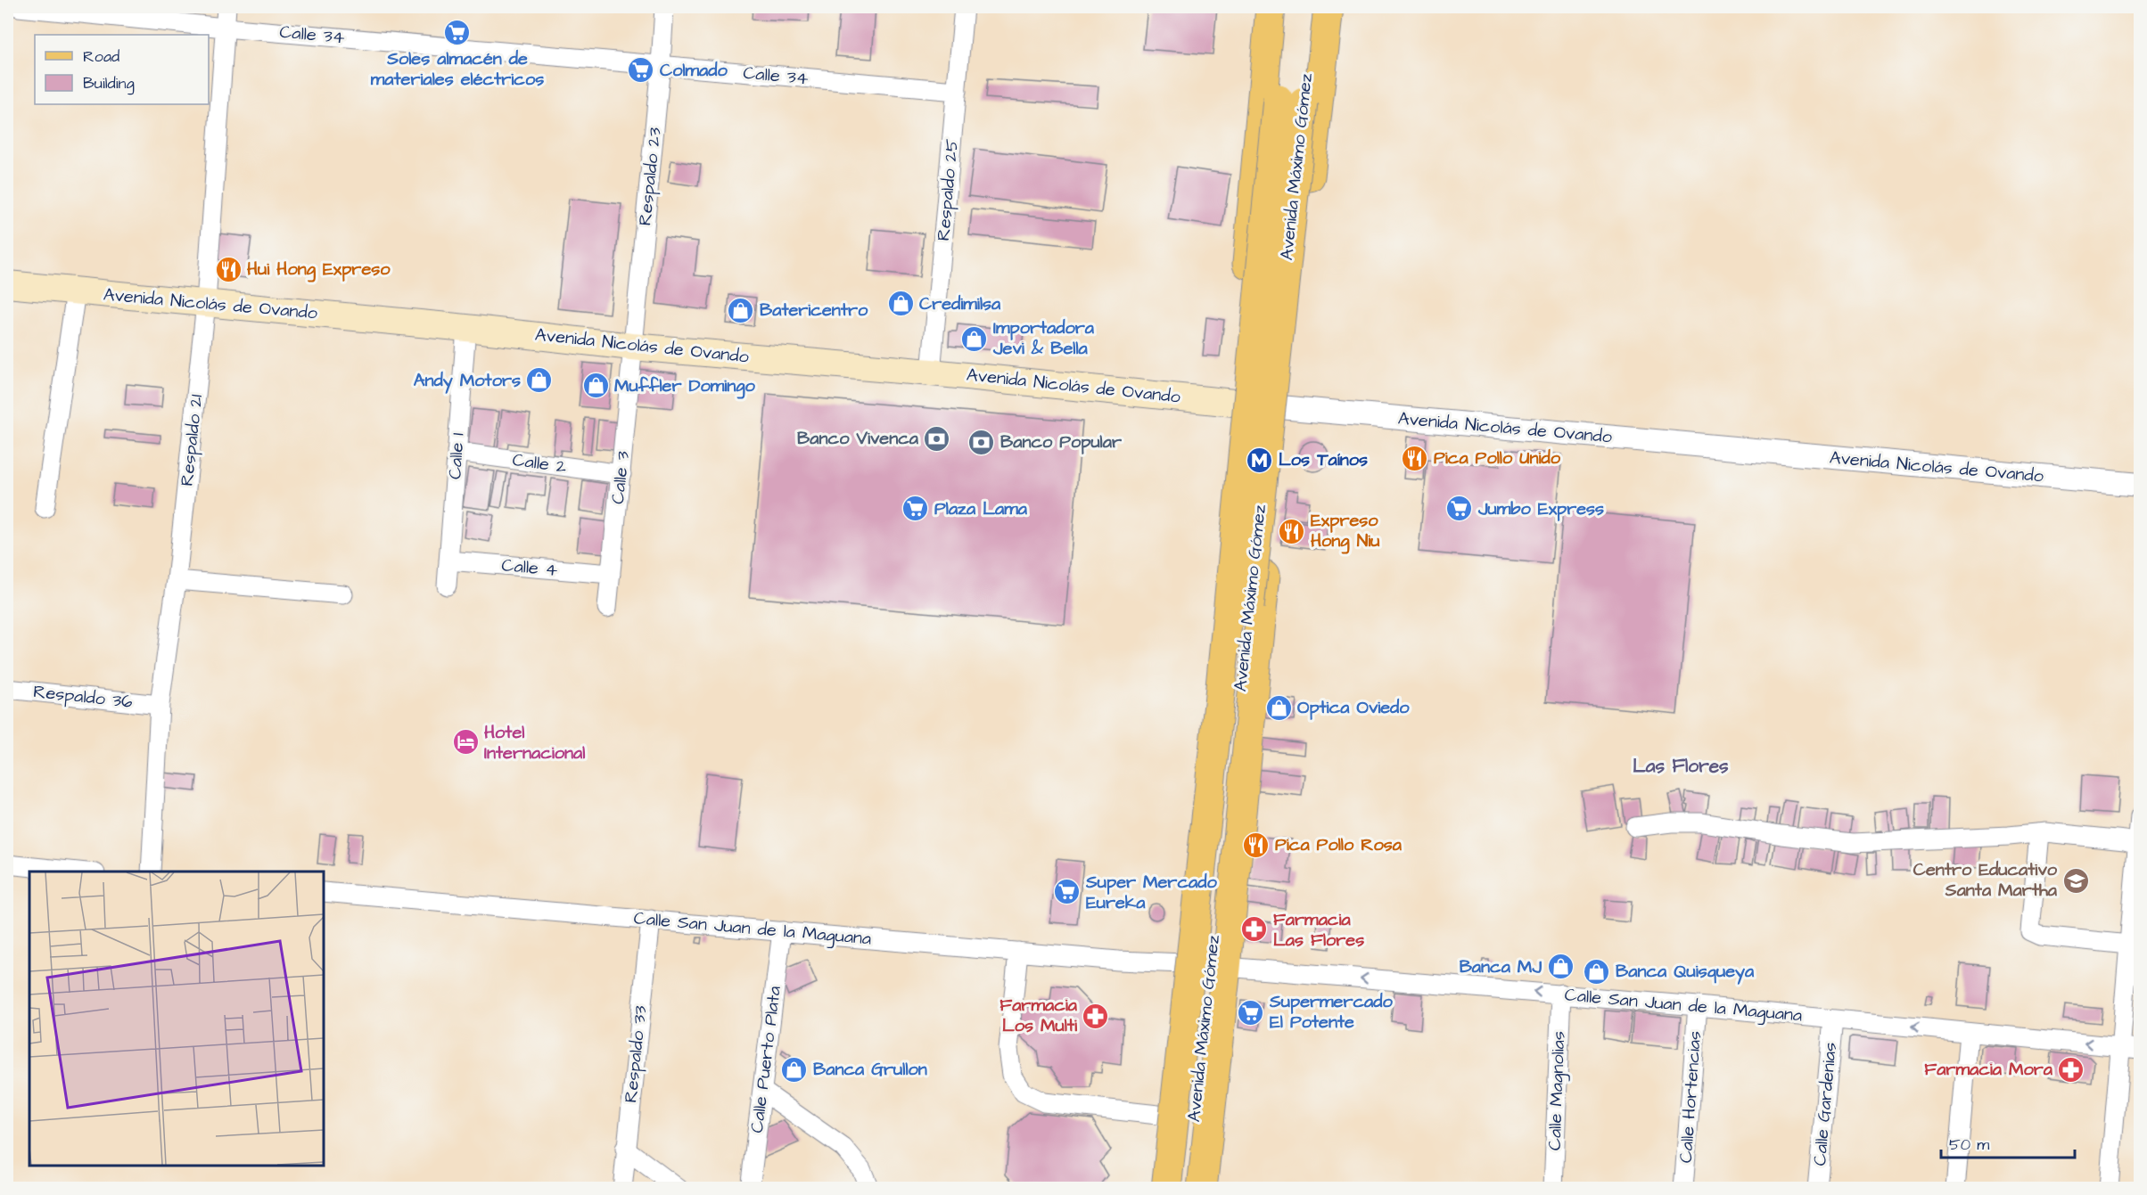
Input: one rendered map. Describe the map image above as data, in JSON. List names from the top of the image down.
{
  "streets": {
    "main road": ["Avenida Máximo Gómez", "Avenida Nicolás de Ovando"],
    "street": [
      "Calle 34",
      "Respaldo 23",
      "Respaldo 25",
      "Respaldo 21",
      "Calle 1",
      "Calle 2",
      "Calle 3",
      "Calle 4",
      "Respaldo 36",
      "Calle San Juan de la Maguana",
      "Respaldo 33",
      "Calle Puerto Plata",
      "Calle Magnolias",
      "Calle Hortencias",
      "Calle Gardenias"
    ]
  },
  "crossings": [
    ["Calle 34", "Respaldo 23"],
    ["Calle 34", "Respaldo 25"],
    ["Calle 34", "Respaldo 21"],
    ["Respaldo 23", "Avenida Nicolás de Ovando"],
    ["Respaldo 23", "Calle 3"],
    ["Respaldo 25", "Avenida Nicolás de Ovando"],
    ["Avenida Nicolás de Ovando", "Respaldo 21"],
    ["Avenida Nicolás de Ovando", "Calle 1"],
    ["Avenida Nicolás de Ovando", "Calle 3"],
    ["Respaldo 21", "Respaldo 36"],
    ["Calle 1", "Calle 2"],
    ["Calle 1", "Calle 4"],
    ["Calle 2", "Calle 3"],
    ["Calle 3", "Calle 4"],
    ["Calle San Juan de la Maguana", "Respaldo 33"],
    ["Calle San Juan de la Maguana", "Calle Puerto Plata"],
    ["Calle San Juan de la Maguana", "Calle Magnolias"],
    ["Calle San Juan de la Maguana", "Calle Hortencias"],
    ["Calle San Juan de la Maguana", "Calle Gardenias"]
  ],
  "one_way": ["Calle San Juan de la Maguana"],
  "districts": ["Las Flores"],
  "places": {
    "supermarket": [
      "Soles almacén de materiales eléctricos",
      "Colmado",
      "Plaza Lama",
      "Jumbo Express",
      "Super Mercado Eureka",
      "Supermercado El Potente"
    ],
    "restaurant": [
      "Hui Hong Expreso",
      "Pica Pollo Unido",
      "Expreso Hong Niu",
      "Pica Pollo Rosa"
    ],
    "shop": [
      "Credimilsa",
      "Batericentro",
      "Importadora Jevi & Bella",
      "Andy Motors",
      "Muffler Domingo",
      "Optica Oviedo",
      "Banca MJ",
      "Banca Quisqueya",
      "Banca Grullon"
    ],
    "bank": ["Banco Vivenca", "Banco Popular"],
    "metro station": ["Los Taínos"],
    "hotel": ["Hotel Internacional"],
    "school or university": ["Centro Educativo Santa Martha"],
    "pharmacy": ["Farmacia Las Flores", "Farmacia Los Multi", "Farmacia Mora"]
  },
  "legend": ["Road", "Building"],
  "scale_bar": "50 m"
}
